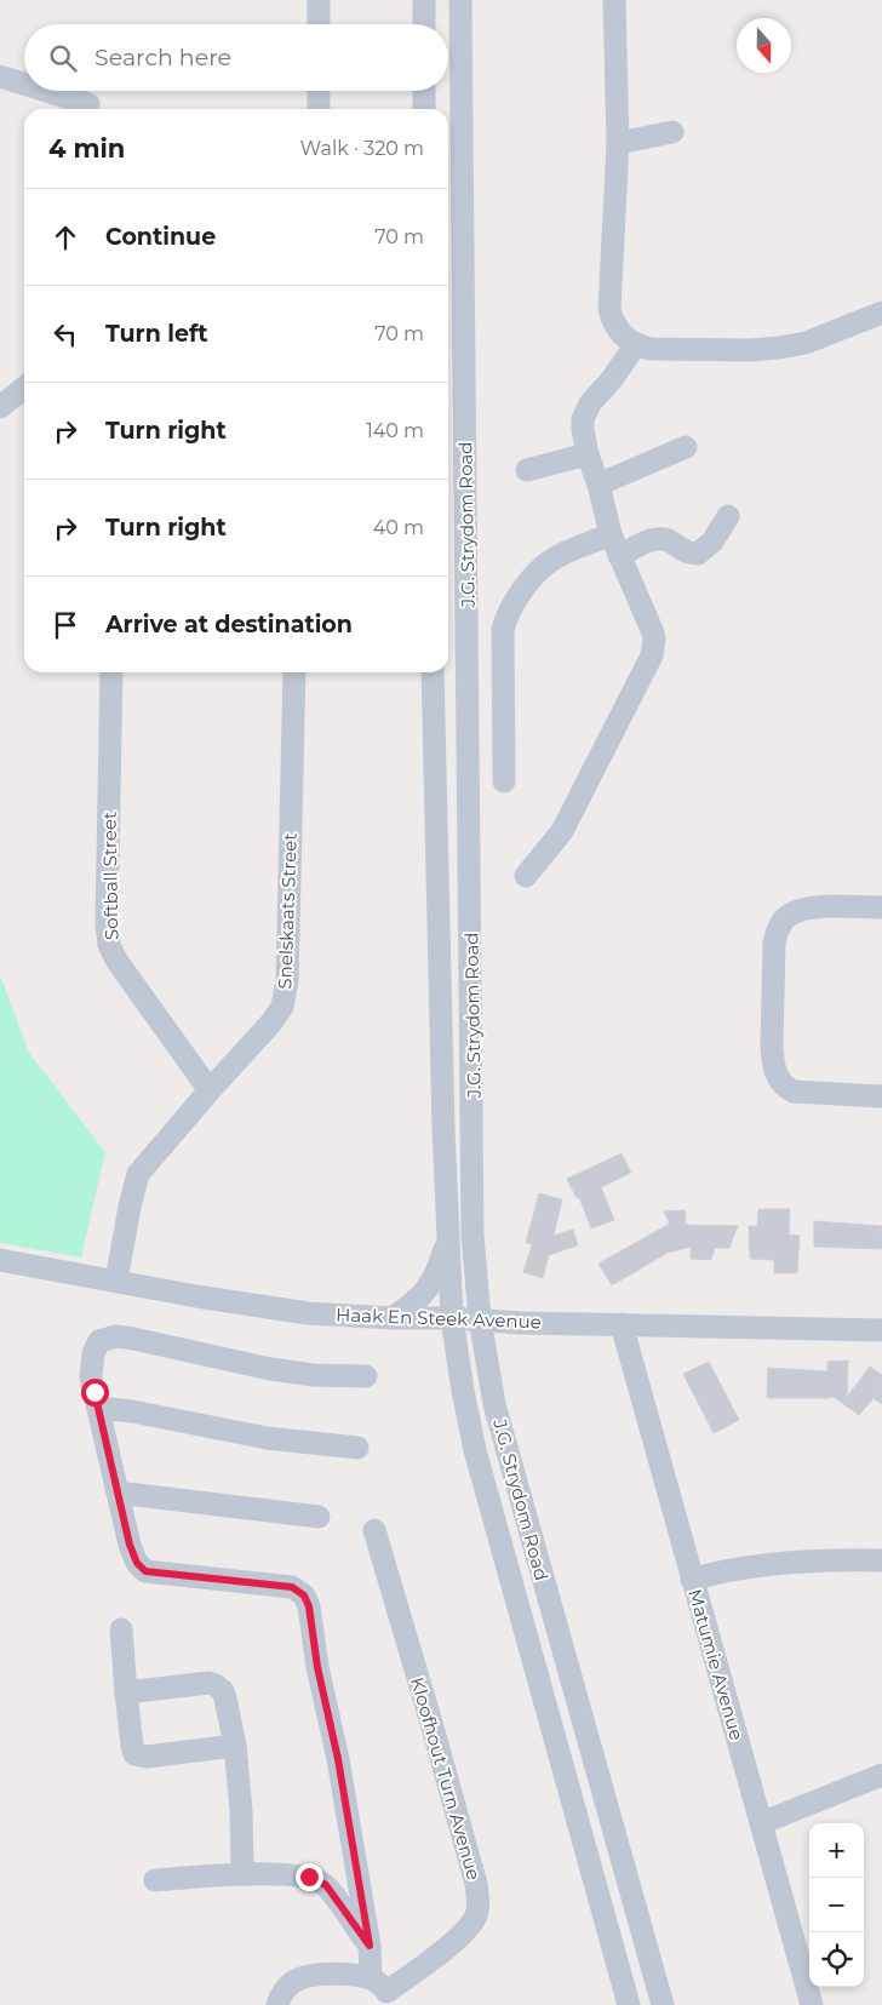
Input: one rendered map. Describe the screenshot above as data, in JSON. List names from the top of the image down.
{
  "streets": {
    "street": [
      "J.G. Strydom Road",
      "Softball Street",
      "Snelskaats Street",
      "Haak En Steek Avenue",
      "Matumie Avenue",
      "Kloofhout Turn Avenue"
    ]
  },
  "crossings": [
    ["J.G. Strydom Road", "Haak En Steek Avenue"],
    ["Softball Street", "Snelskaats Street"],
    ["Snelskaats Street", "Haak En Steek Avenue"],
    ["Haak En Steek Avenue", "Matumie Avenue"]
  ],
  "north": "bottom",
  "page": {
    "search": "Search here",
    "heading": ["4 min", "Walk · 320 m"],
    "list": [
      ["Continue", "70 m"],
      ["Turn left", "70 m"],
      ["Turn right", "140 m"],
      ["Turn right", "40 m"],
      "Arrive at destination"
    ],
    "map_buttons": ["+", "−"]
  }
}
